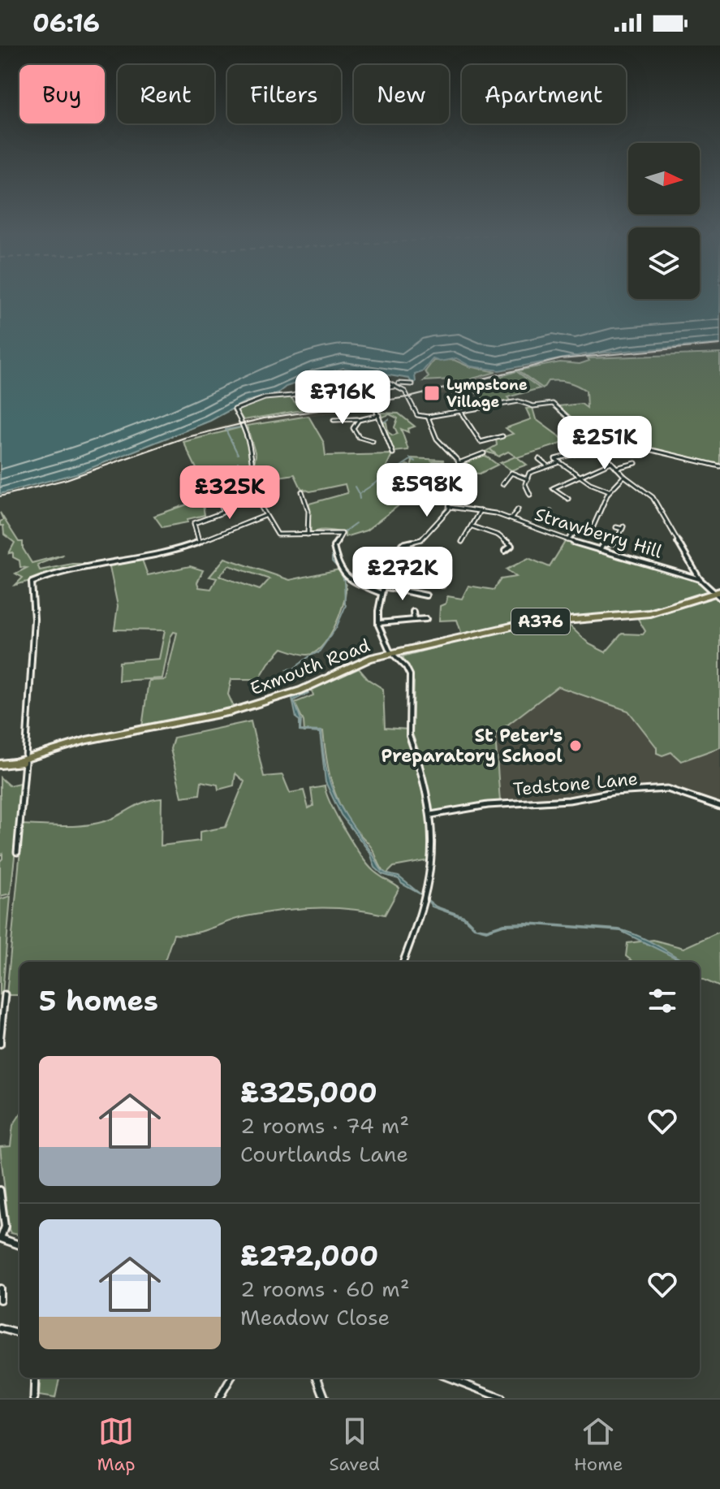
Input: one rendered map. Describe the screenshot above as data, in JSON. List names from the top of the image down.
{
  "streets": {
    "highway": ["A376", "Exmouth Road"],
    "street": ["Strawberry Hill", "Tedstone Lane"]
  },
  "crossings": [
    ["A376", "Exmouth Road"]
  ],
  "places": {
    "transit": ["Lympstone Village"],
    "other": ["St Peter's Preparatory School"]
  },
  "north": "right",
  "page": {
    "status": "06:16",
    "chip": [
      "Buy",
      "Rent",
      "Filters",
      "New",
      "Apartment"
    ],
    "price": [
      "£716K",
      "£251K",
      "£598K",
      "£325K",
      "£272K"
    ],
    "heading": "5 homes",
    "list": [
      {
        "name": "£325,000",
        "note": "2 rooms · 74 m² · Courtlands Lane"
      },
      {
        "name": "£272,000",
        "note": "2 rooms · 60 m² · Meadow Close"
      }
    ],
    "tabs": ["Map", "Saved", "Home"]
  }
}
